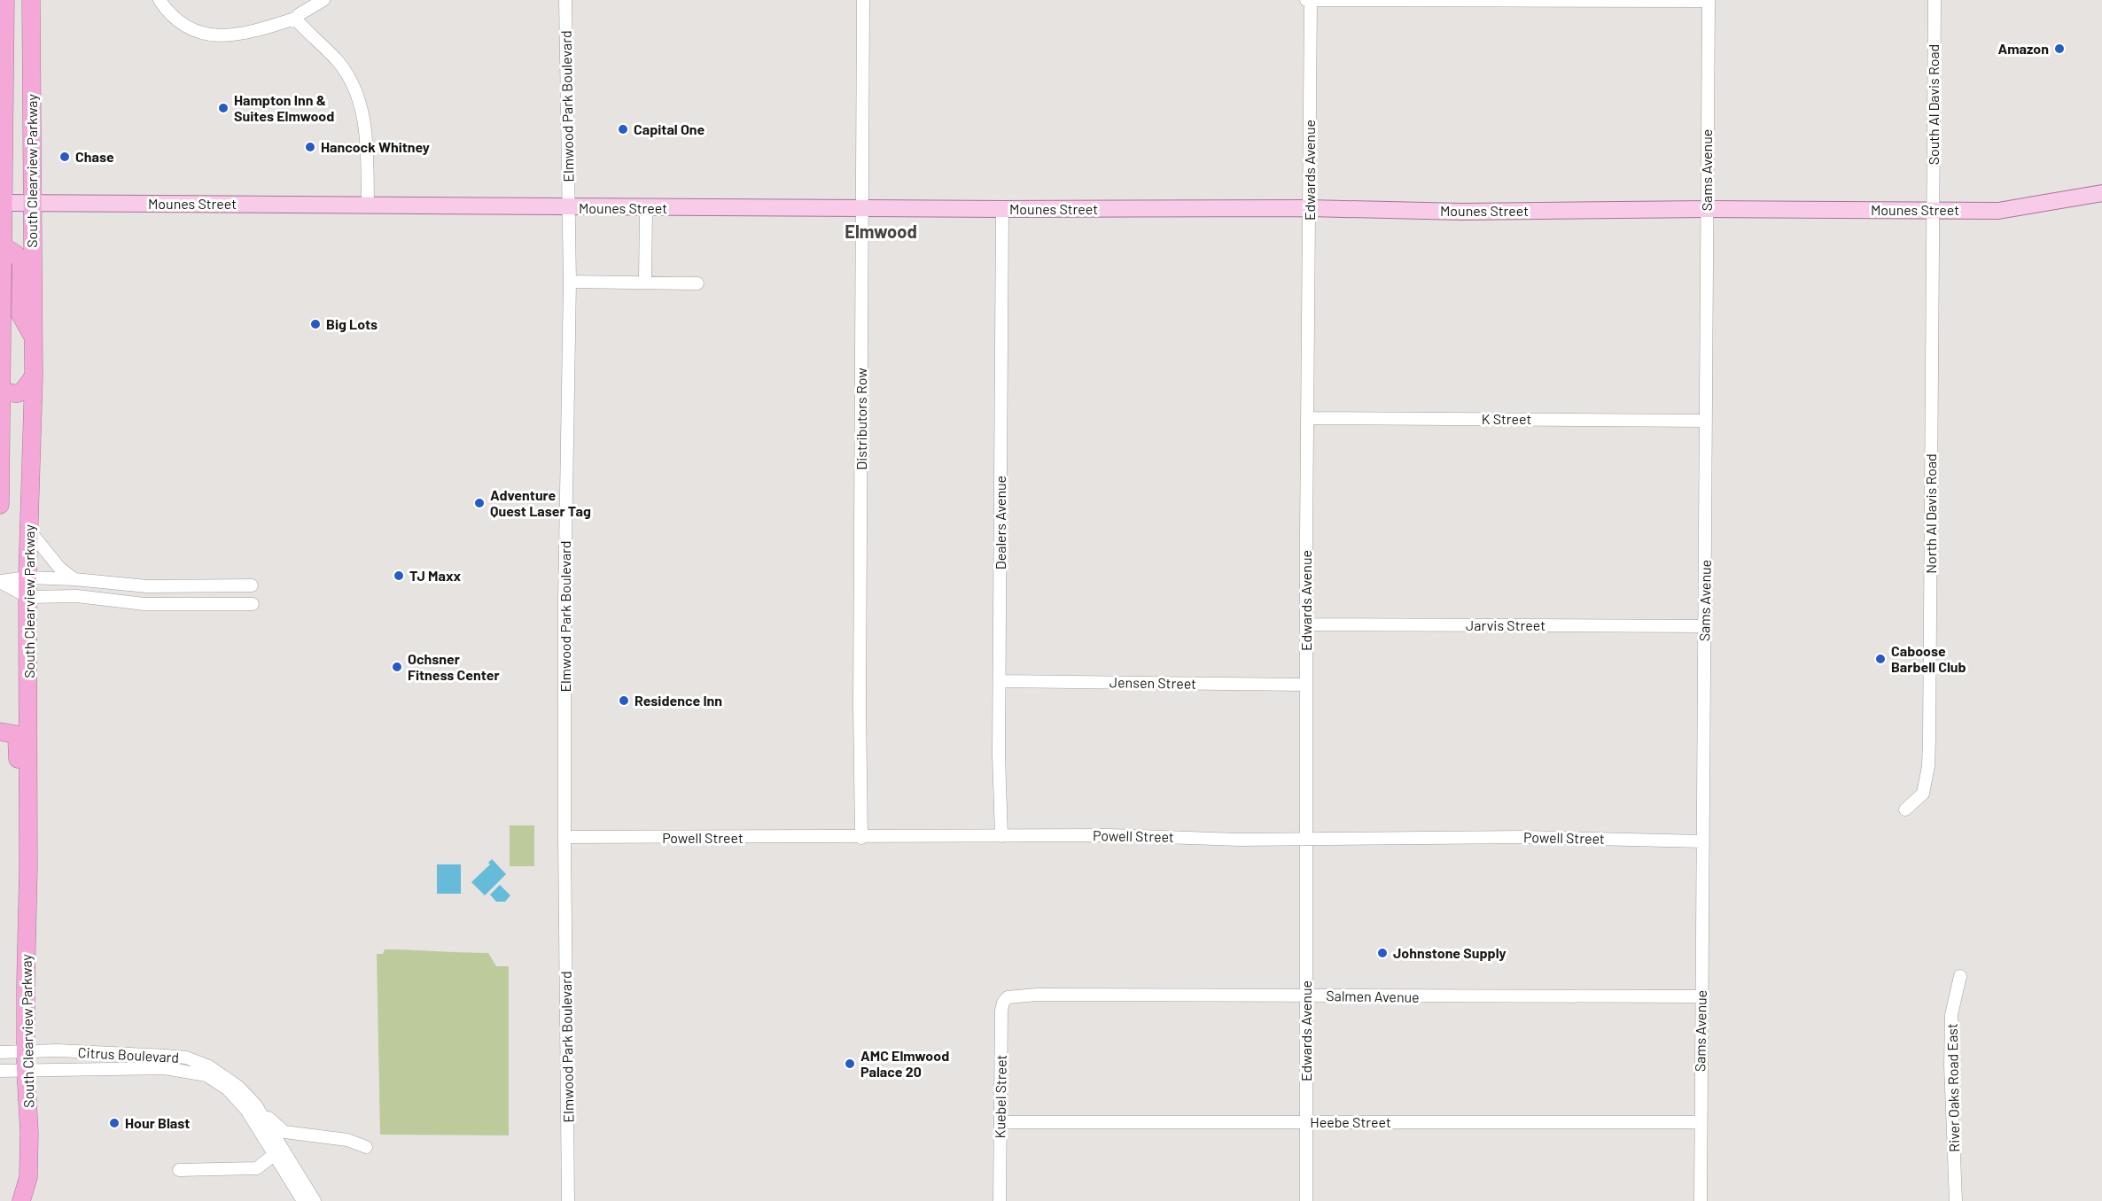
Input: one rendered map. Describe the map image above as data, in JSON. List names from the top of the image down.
{
  "streets": {
    "highway": ["South Clearview Parkway"],
    "main road": ["Mounes Street"],
    "street": [
      "South Al Davis Road",
      "Elmwood Park Boulevard",
      "Edwards Avenue",
      "Sams Avenue",
      "Distributors Row",
      "K Street",
      "North Al Davis Road",
      "Dealers Avenue",
      "Jarvis Street",
      "Jensen Street",
      "Powell Street",
      "Salmen Avenue",
      "Citrus Boulevard",
      "River Oaks Road East",
      "Kuebel Street",
      "Heebe Street"
    ]
  },
  "crossings": [
    ["South Al Davis Road", "Mounes Street"],
    ["South Al Davis Road", "North Al Davis Road"],
    ["Elmwood Park Boulevard", "Mounes Street"],
    ["Elmwood Park Boulevard", "Powell Street"],
    ["Edwards Avenue", "Mounes Street"],
    ["Edwards Avenue", "K Street"],
    ["Edwards Avenue", "Jarvis Street"],
    ["Edwards Avenue", "Jensen Street"],
    ["Edwards Avenue", "Powell Street"],
    ["Edwards Avenue", "Salmen Avenue"],
    ["Edwards Avenue", "Heebe Street"],
    ["Sams Avenue", "Mounes Street"],
    ["Sams Avenue", "K Street"],
    ["Sams Avenue", "Jarvis Street"],
    ["Sams Avenue", "Powell Street"],
    ["Sams Avenue", "Salmen Avenue"],
    ["Sams Avenue", "Heebe Street"],
    ["South Clearview Parkway", "Mounes Street"],
    ["South Clearview Parkway", "Citrus Boulevard"],
    ["Mounes Street", "Distributors Row"],
    ["Mounes Street", "North Al Davis Road"],
    ["Mounes Street", "Dealers Avenue"],
    ["Distributors Row", "Powell Street"],
    ["Dealers Avenue", "Jensen Street"],
    ["Dealers Avenue", "Powell Street"],
    ["Salmen Avenue", "Kuebel Street"],
    ["Kuebel Street", "Heebe Street"]
  ],
  "districts": ["Elmwood"],
  "places": [
    "Amazon",
    "Hampton Inn & Suites Elmwood",
    "Capital One",
    "Hancock Whitney",
    "Chase",
    "Big Lots",
    "Adventure Quest Laser Tag",
    "TJ Maxx",
    "Caboose Barbell Club",
    "Ochsner Fitness Center",
    "Residence Inn",
    "Johnstone Supply",
    "AMC Elmwood Palace 20",
    "Hour Blast"
  ]
}
